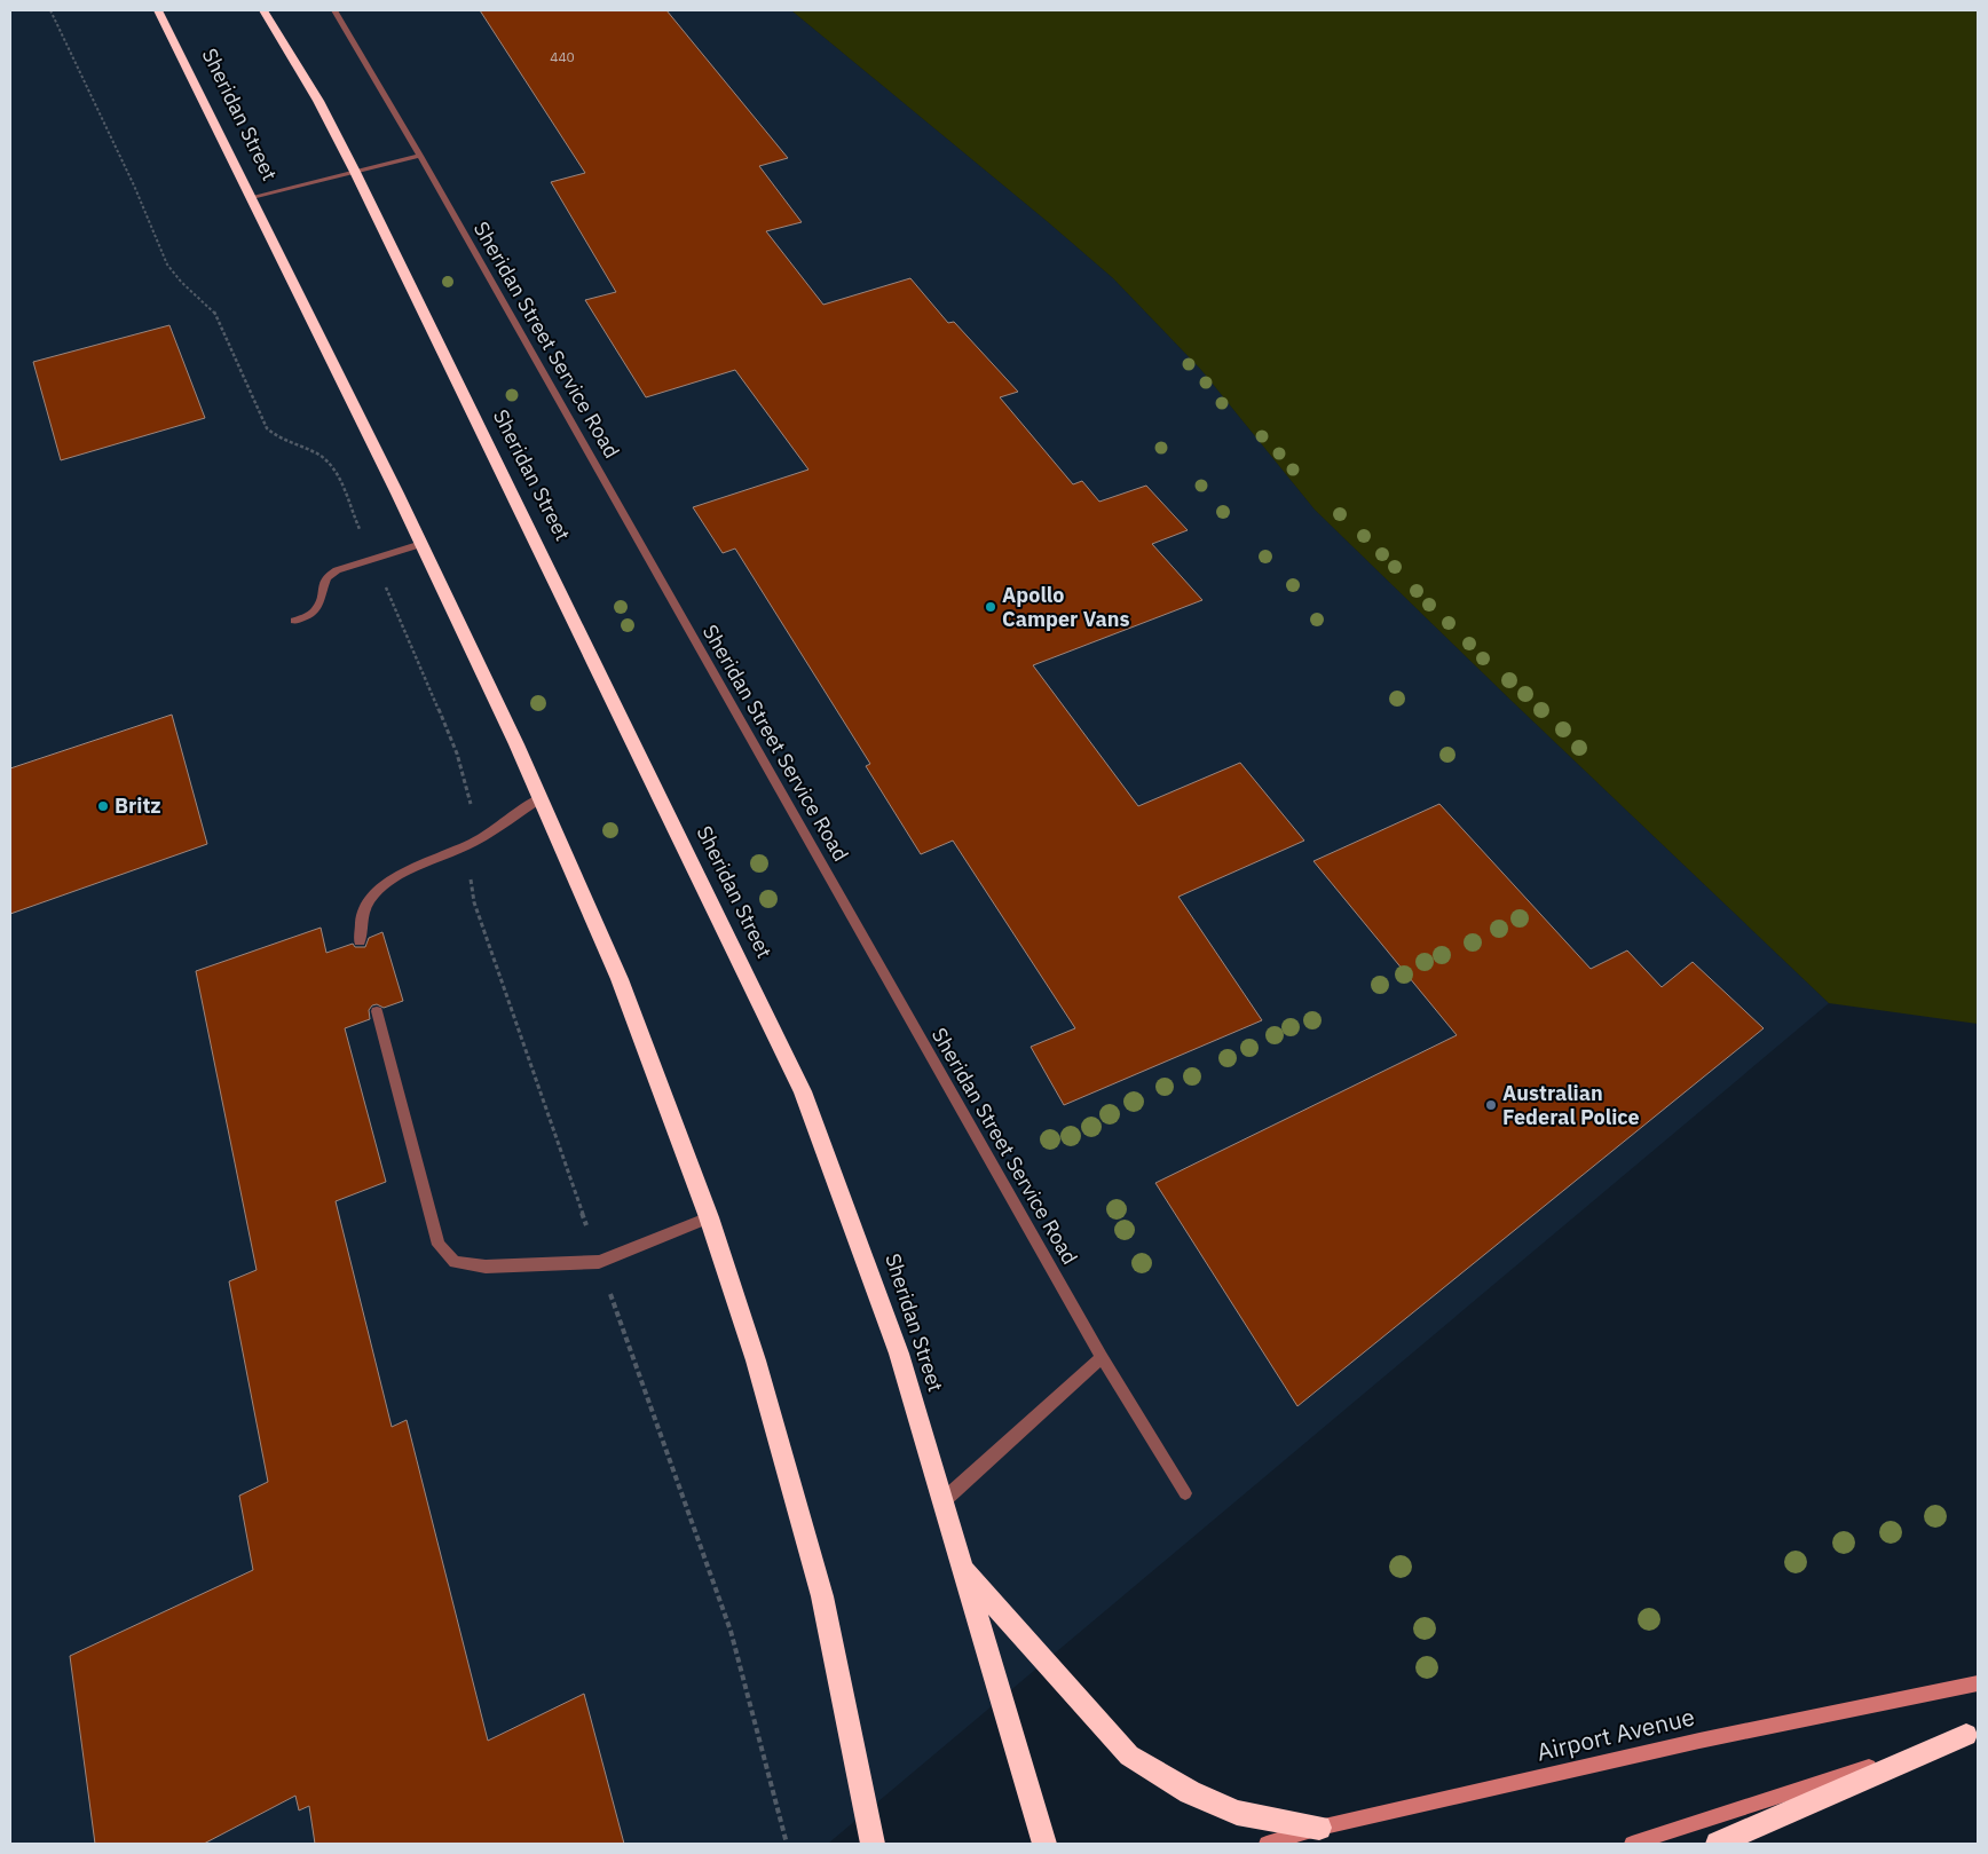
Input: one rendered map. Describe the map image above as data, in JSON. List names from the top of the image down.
{
  "streets": {
    "highway": ["Sheridan Street"],
    "main road": ["Airport Avenue"],
    "street": ["Sheridan Street Service Road"]
  },
  "places": ["Apollo Camper Vans", "Britz", "Australian Federal Police"],
  "house_numbers": ["440"]
}
